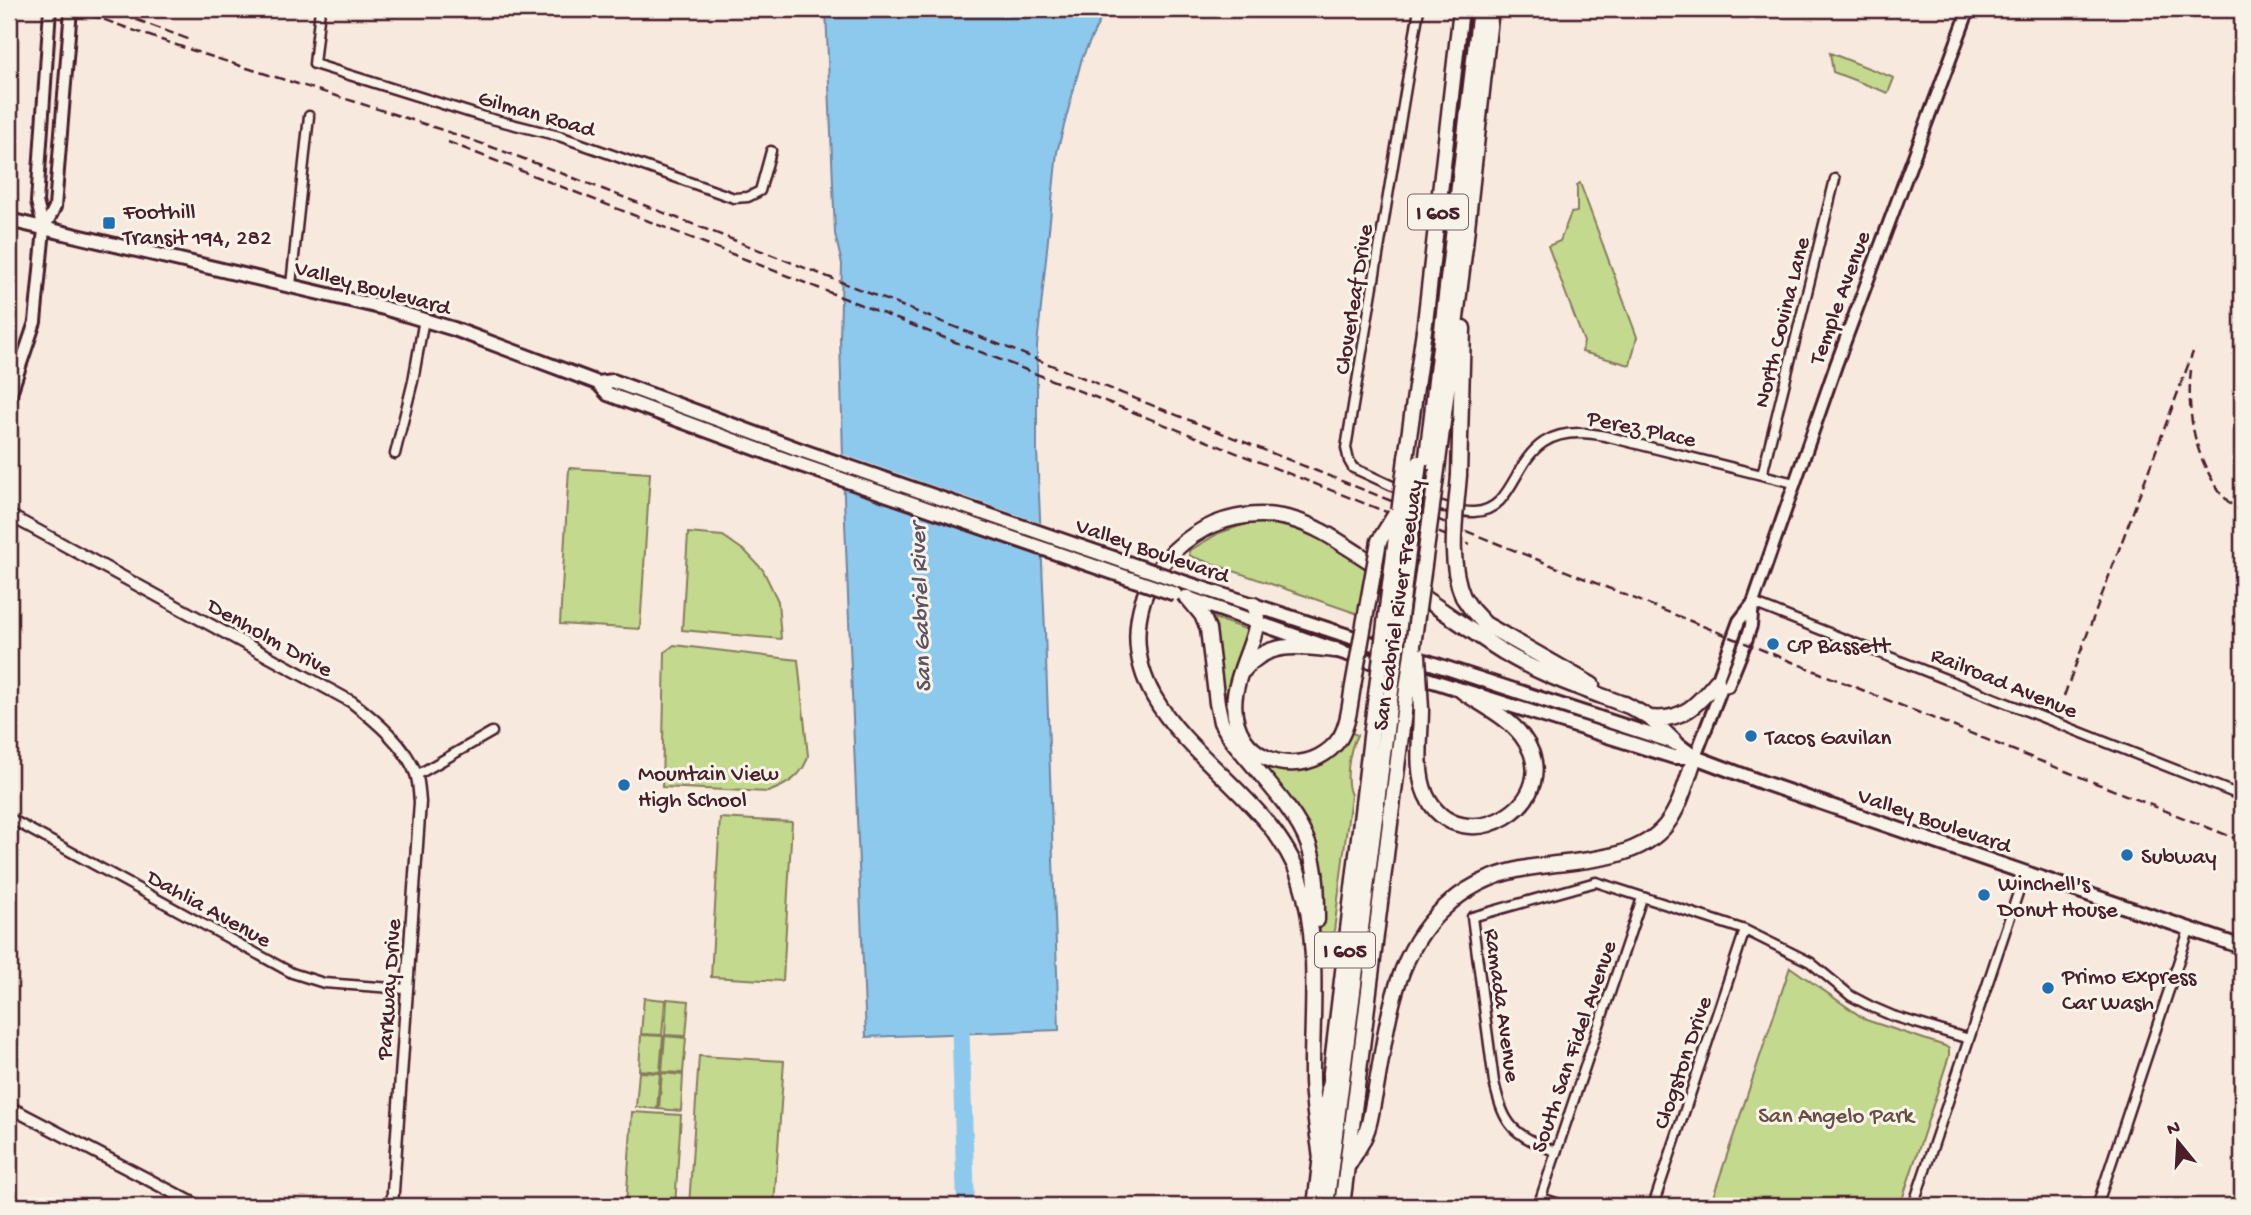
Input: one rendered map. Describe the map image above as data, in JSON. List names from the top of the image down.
{
  "streets": {
    "highway": ["I 605", "San Gabriel River Freeway"],
    "main road": ["Valley Boulevard", "Temple Avenue"],
    "street": [
      "Gilman Road",
      "Cloverleaf Drive",
      "North Covina Lane",
      "Perez Place",
      "Denholm Drive",
      "Railroad Avenue",
      "Dahlia Avenue",
      "Parkway Drive",
      "Ramada Avenue",
      "South San Fidel Avenue",
      "Clogston Drive"
    ]
  },
  "crossings": [
    ["Valley Boulevard", "Temple Avenue"],
    ["Temple Avenue", "Perez Place"],
    ["Temple Avenue", "Railroad Avenue"],
    ["Cloverleaf Drive", "Perez Place"],
    ["North Covina Lane", "Perez Place"],
    ["Denholm Drive", "Parkway Drive"],
    ["Dahlia Avenue", "Parkway Drive"],
    ["Ramada Avenue", "South San Fidel Avenue"]
  ],
  "water": ["San Gabriel River"],
  "parks": ["San Angelo Park"],
  "places": {
    "transit": ["Foothill Transit 194, 282"],
    "other": [
      "CP Bassett",
      "Tacos Gavilan",
      "Mountain View High School",
      "Subway",
      "Winchell's Donut House",
      "Primo Express Car Wash"
    ]
  },
  "north": "top"
}
